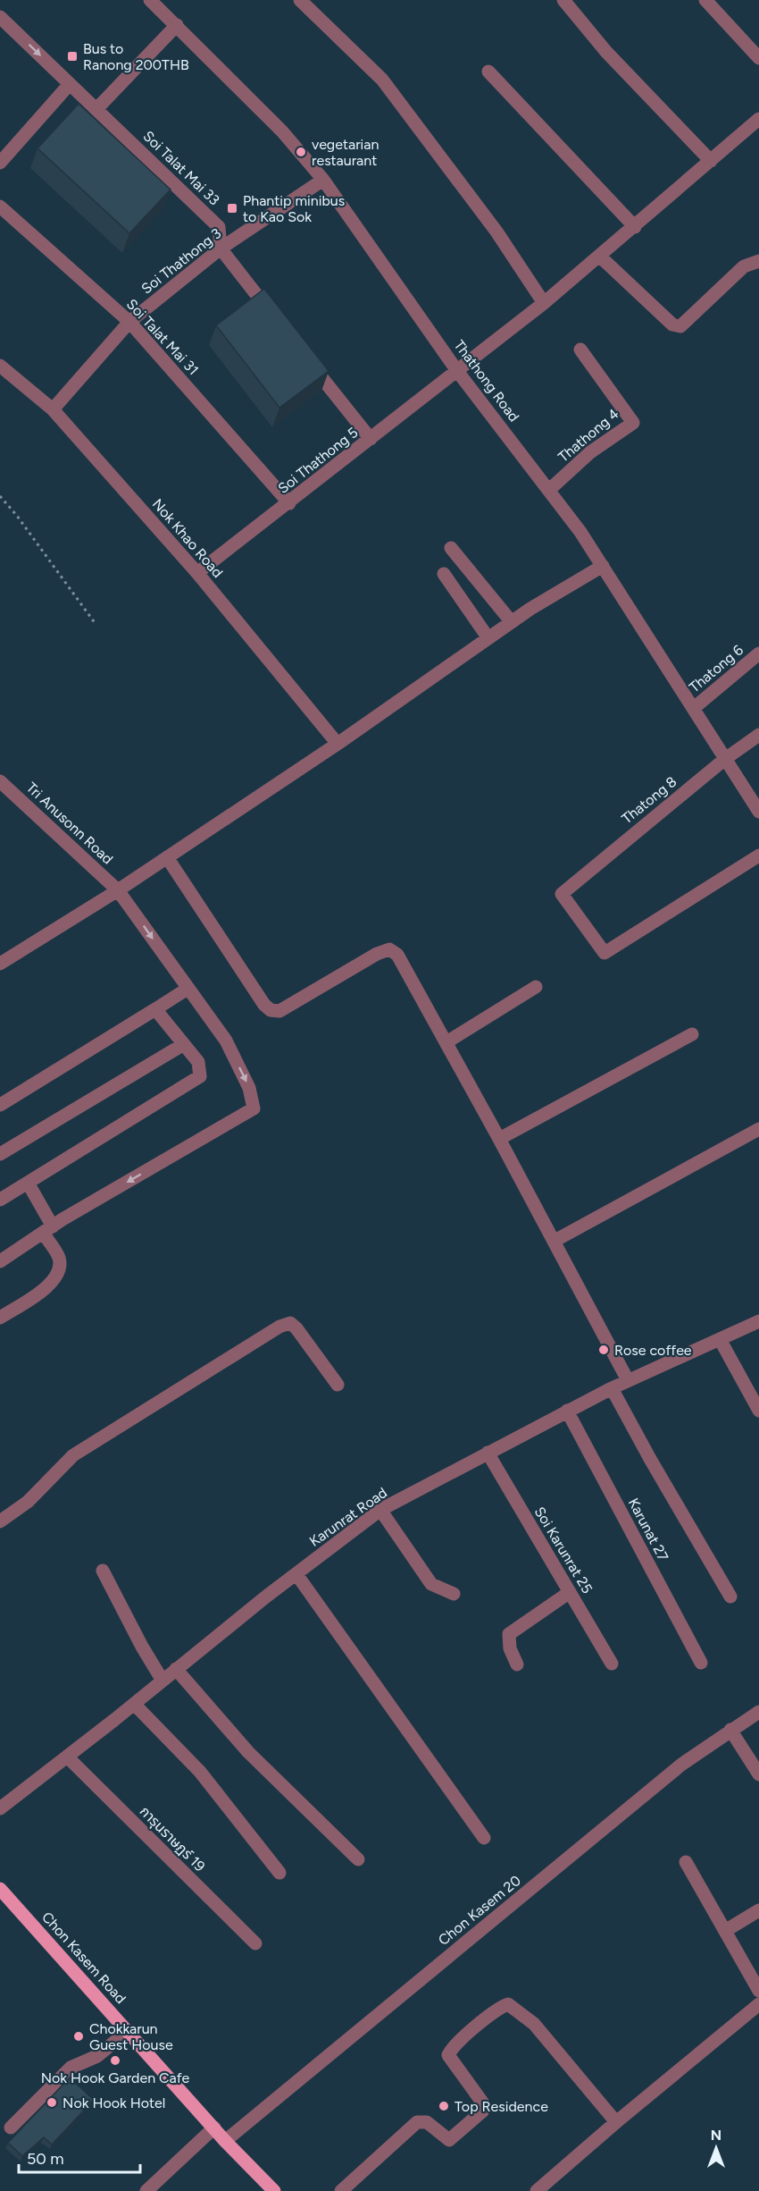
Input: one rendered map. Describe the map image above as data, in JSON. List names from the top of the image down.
{
  "streets": {
    "main road": ["Chon Kasem Road"],
    "street": [
      "Soi Talat Mai 33",
      "Soi Thathong 3",
      "Soi Talat Mai 31",
      "Thathong Road",
      "Thathong 4",
      "Soi Thathong 5",
      "Nok Khao Road",
      "Thatong 6",
      "Thatong 8",
      "Tri Anusonn Road",
      "Karunrat Road",
      "Karunat 27",
      "Soi Karunrat 25",
      "การุนราษฏร์ 19",
      "Chon Kasem 20"
    ]
  },
  "crossings": [
    ["Soi Talat Mai 33", "Soi Thathong 3"],
    ["Soi Thathong 3", "Soi Talat Mai 31"],
    ["Soi Thathong 3", "Thathong Road"],
    ["Soi Thathong 3", "Nok Khao Road"],
    ["Soi Talat Mai 31", "Soi Thathong 5"],
    ["Thathong Road", "Thathong 4"],
    ["Thathong Road", "Soi Thathong 5"],
    ["Thathong Road", "Thatong 6"],
    ["Thathong Road", "Thatong 8"],
    ["Soi Thathong 5", "Nok Khao Road"],
    ["Karunrat Road", "Karunat 27"],
    ["Karunrat Road", "Soi Karunrat 25"],
    ["Karunrat Road", "การุนราษฏร์ 19"],
    ["Chon Kasem 20", "Chon Kasem Road"]
  ],
  "places": {
    "transit": ["Bus to Ranong 200THB", "Phantip minibus to Kao Sok"],
    "other": [
      "vegetarian restaurant",
      "Rose coffee",
      "Chokkarun Guest House",
      "Nok Hook Garden Cafe",
      "Nok Hook Hotel",
      "Top Residence"
    ]
  },
  "scale_bar": "50 m",
  "north": "top"
}
